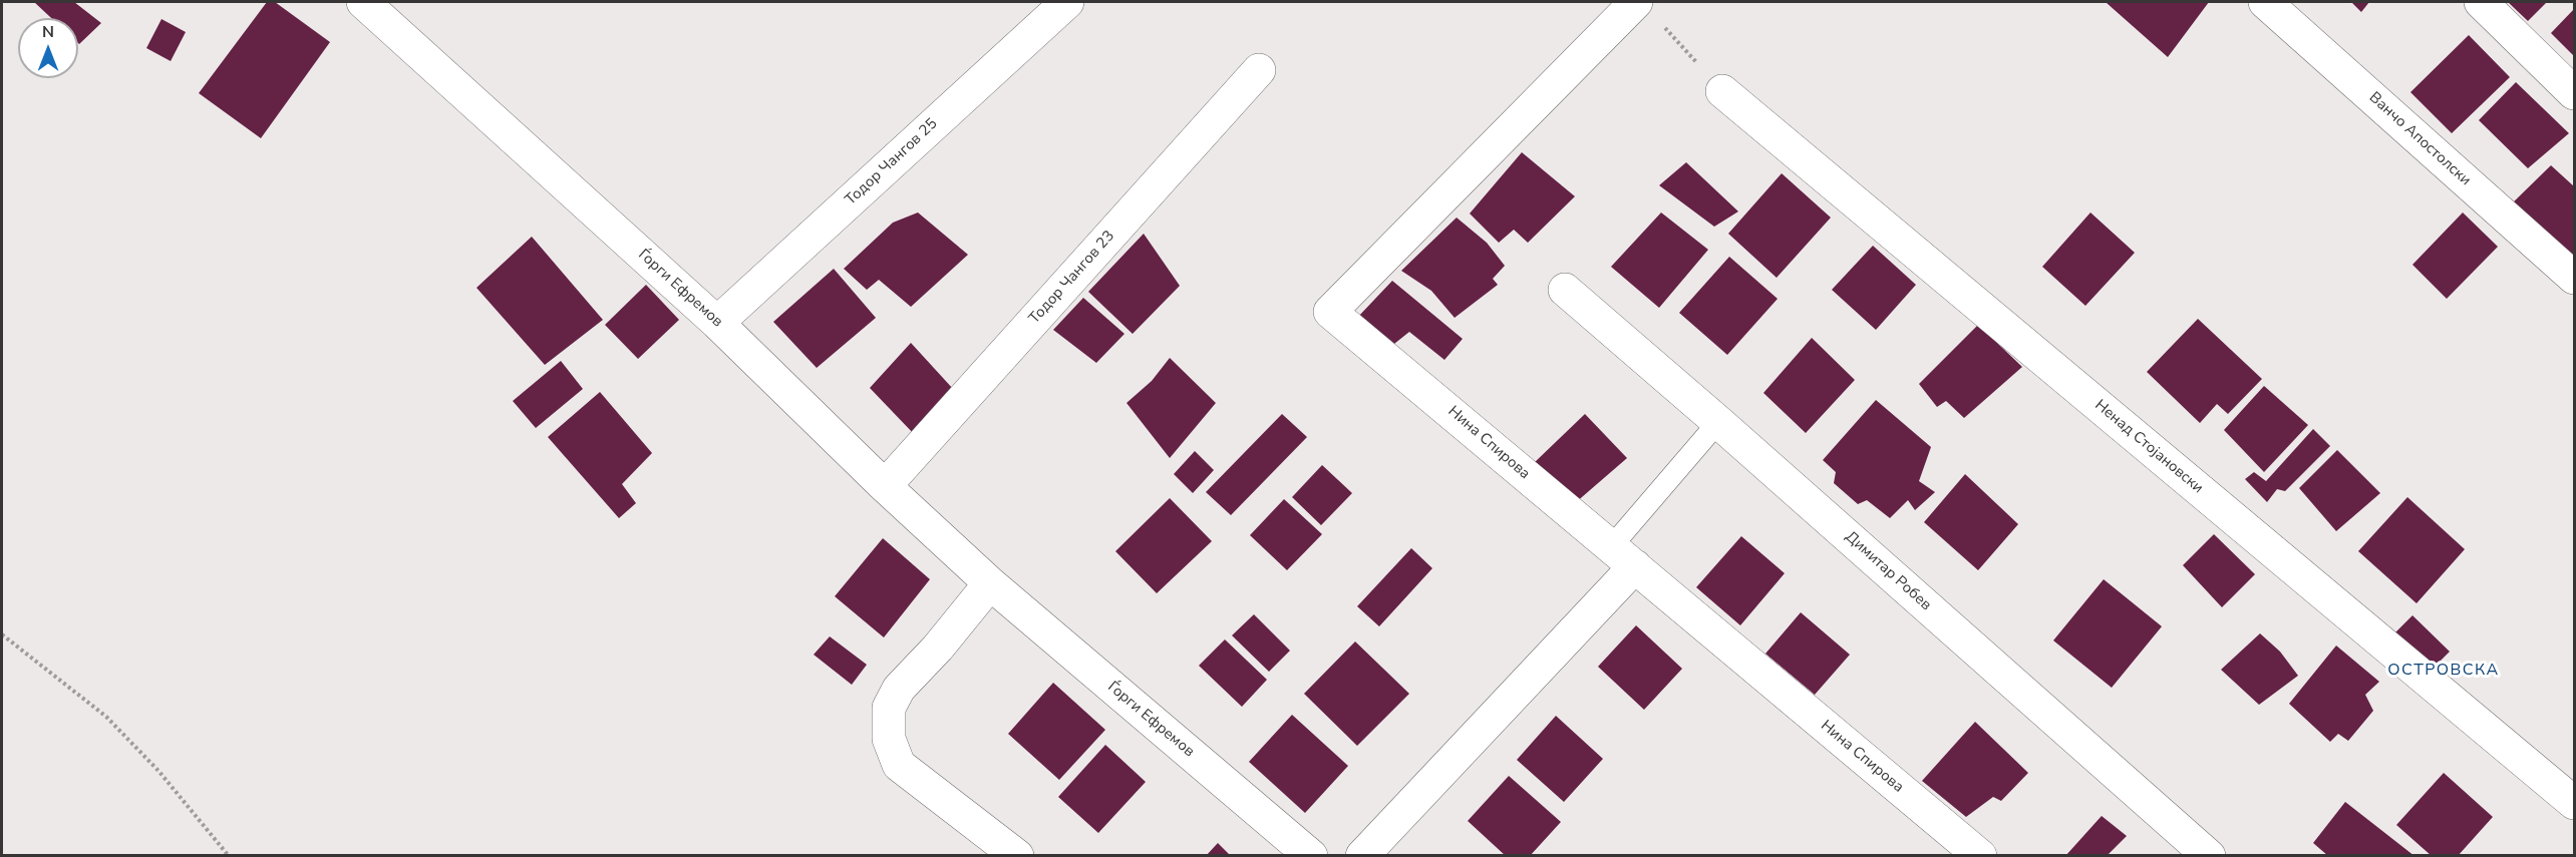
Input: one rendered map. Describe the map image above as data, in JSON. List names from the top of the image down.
{
  "streets": {
    "street": [
      "Ванчо Апостолски",
      "Тодор Чангов 25",
      "Тодор Чангов 23",
      "Ѓорги Ефремов",
      "Нина Спирова",
      "Ненад Стојановски",
      "Димитар Робев"
    ]
  },
  "crossings": [
    ["Тодор Чангов 25", "Ѓорги Ефремов"],
    ["Тодор Чангов 23", "Ѓорги Ефремов"]
  ],
  "districts": ["ОСТРОВСКА"],
  "north": "top"
}
